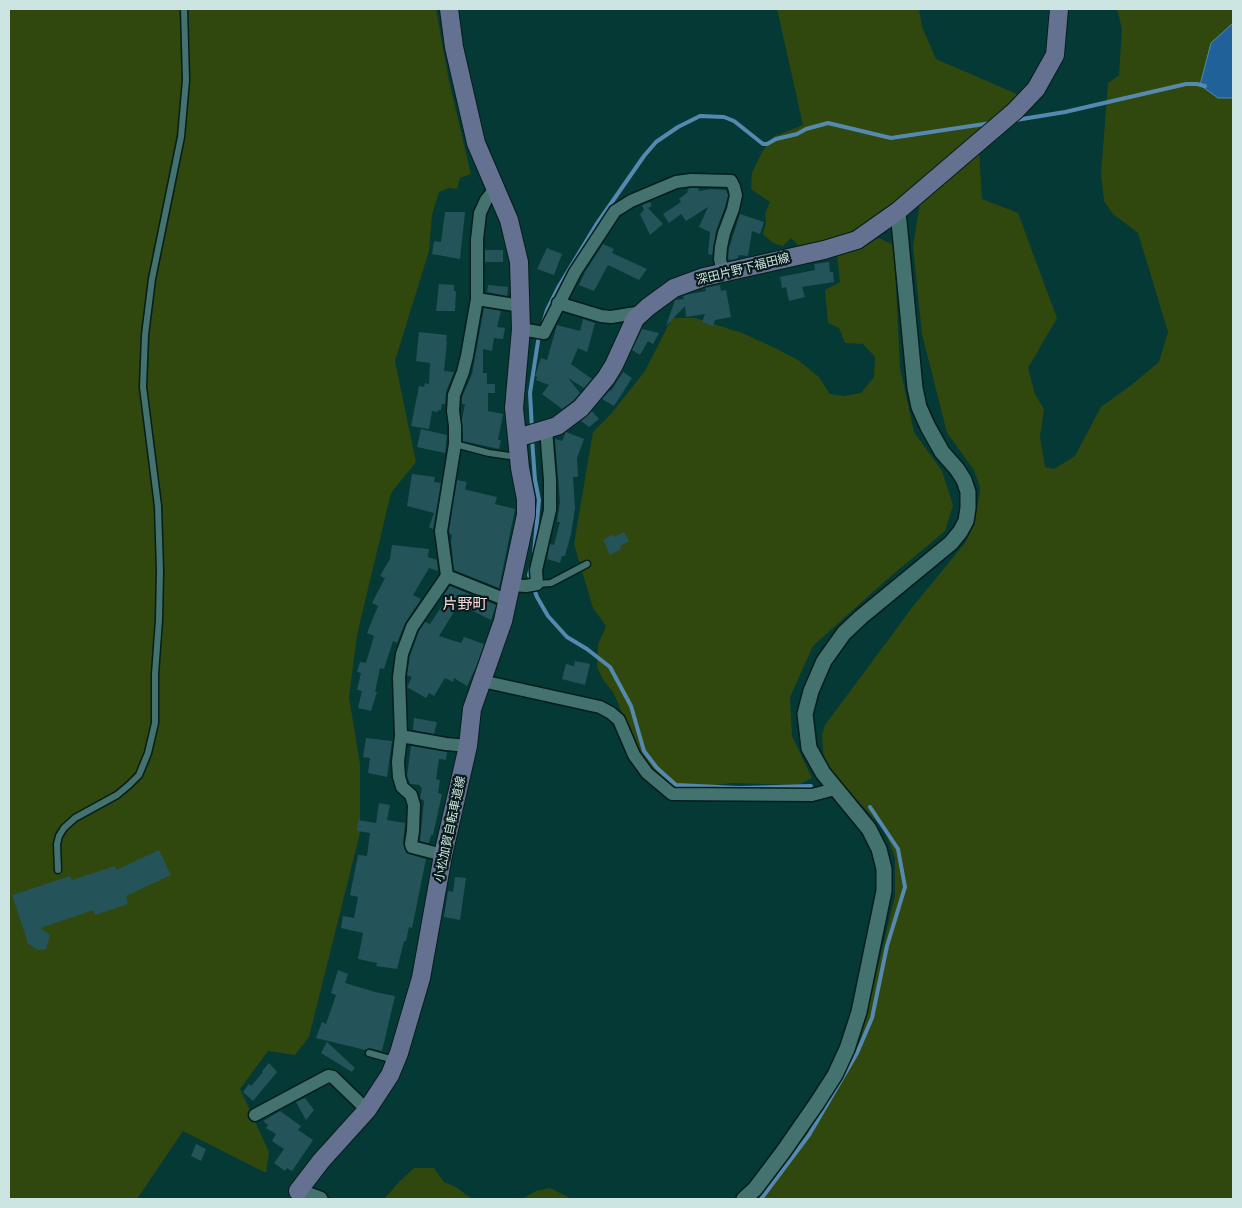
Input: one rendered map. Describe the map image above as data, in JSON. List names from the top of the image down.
{
  "streets": {
    "main road": ["深田片野下福田線", "小松加賀自転車道線"]
  },
  "crossings": [
    ["深田片野下福田線", "小松加賀自転車道線"]
  ],
  "districts": ["片野町"]
}
